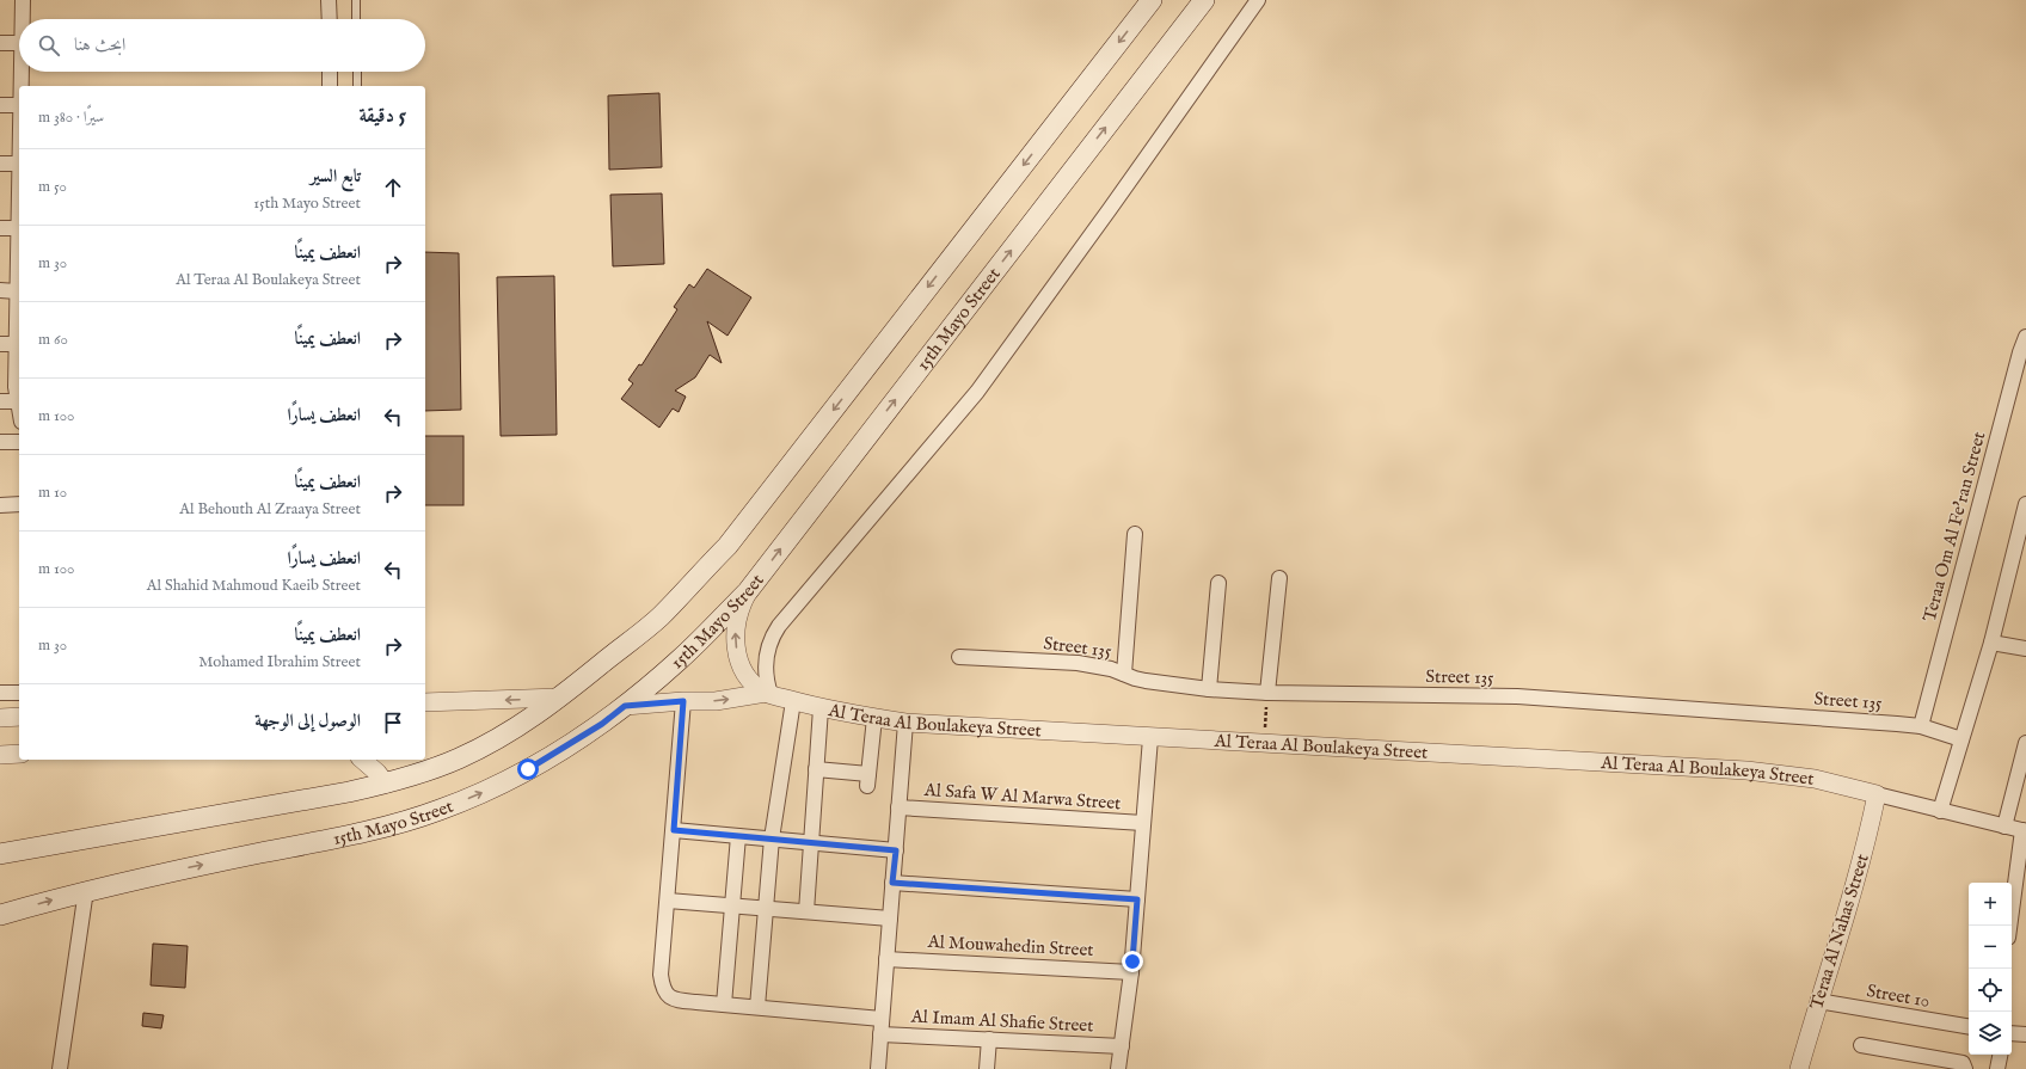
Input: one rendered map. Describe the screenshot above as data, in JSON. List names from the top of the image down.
{
  "streets": {
    "main road": ["15th Mayo Street"],
    "street": [
      "Teraa Om Al Fe'ran Street",
      "Street 135",
      "Al Teraa Al Boulakeya Street",
      "Al Safa W Al Marwa Street",
      "Teraa Al Nahas Street",
      "Al Mouwahedin Street",
      "Street 10",
      "Al Imam Al Shafie Street"
    ]
  },
  "crossings": [
    ["15th Mayo Street", "Al Teraa Al Boulakeya Street"],
    ["Teraa Om Al Fe'ran Street", "Street 135"],
    ["Al Teraa Al Boulakeya Street", "Teraa Al Nahas Street"],
    ["Teraa Al Nahas Street", "Street 10"]
  ],
  "page": {
    "search": "ابحث هنا",
    "heading": ["5 دقيقة", "سيرًا · 380 m"],
    "list": [
      ["تابع السير", "15th Mayo Street", "50 m"],
      ["انعطف يمينًا", "Al Teraa Al Boulakeya Street", "30 m"],
      ["انعطف يمينًا", "60 m"],
      ["انعطف يسارًا", "100 m"],
      ["انعطف يمينًا", "Al Behouth Al Zraaya Street", "10 m"],
      ["انعطف يسارًا", "Al Shahid Mahmoud Kaeib Street", "100 m"],
      ["انعطف يمينًا", "Mohamed Ibrahim Street", "30 m"],
      "الوصول إلى الوجهة"
    ],
    "map_buttons": ["+", "−"]
  }
}
